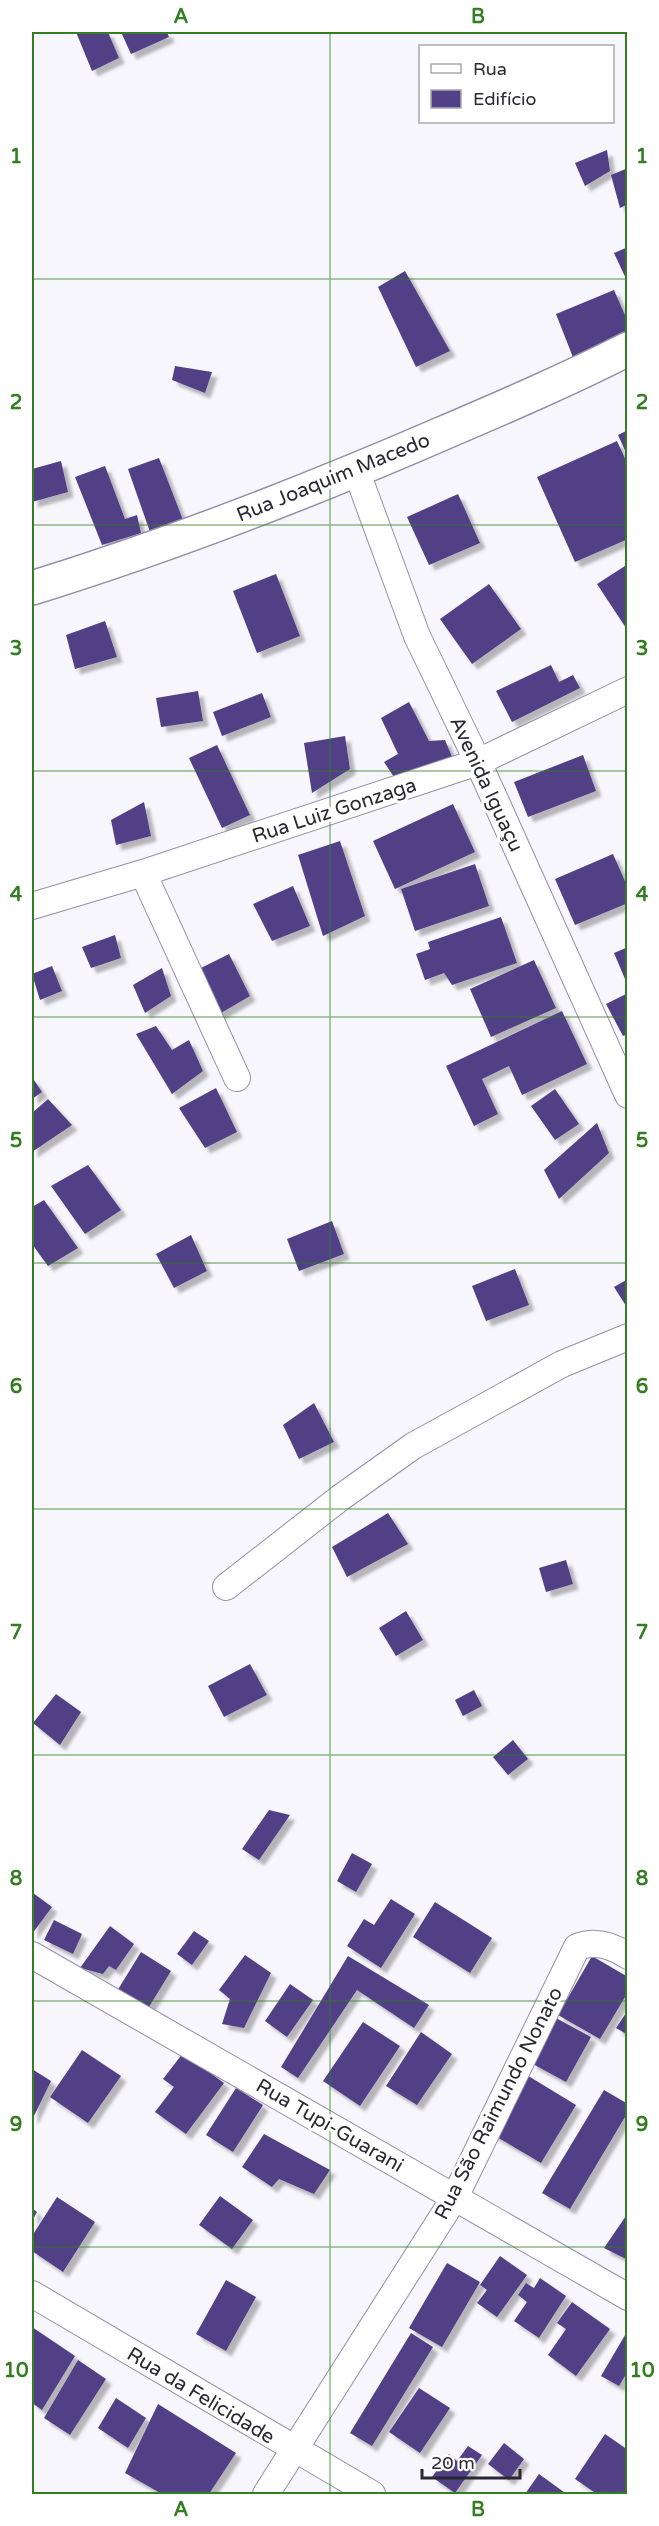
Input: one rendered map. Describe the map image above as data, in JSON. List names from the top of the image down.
{
  "streets": {
    "street": [
      "Rua Joaquim Macedo",
      "Avenida Iguaçu",
      "Rua Luiz Gonzaga",
      "Rua São Raimundo Nonato",
      "Rua Tupi-Guarani",
      "Rua da Felicidade"
    ]
  },
  "crossings": [
    ["Rua Joaquim Macedo", "Avenida Iguaçu"],
    ["Avenida Iguaçu", "Rua Luiz Gonzaga"],
    ["Rua São Raimundo Nonato", "Rua Tupi-Guarani"],
    ["Rua São Raimundo Nonato", "Rua da Felicidade"]
  ],
  "legend": ["Rua", "Edifício"],
  "scale_bar": "20 m",
  "grid": {
    "columns": ["A", "B"],
    "rows": [
      "1",
      "2",
      "3",
      "4",
      "5",
      "6",
      "7",
      "8",
      "9",
      "10"
    ]
  }
}
